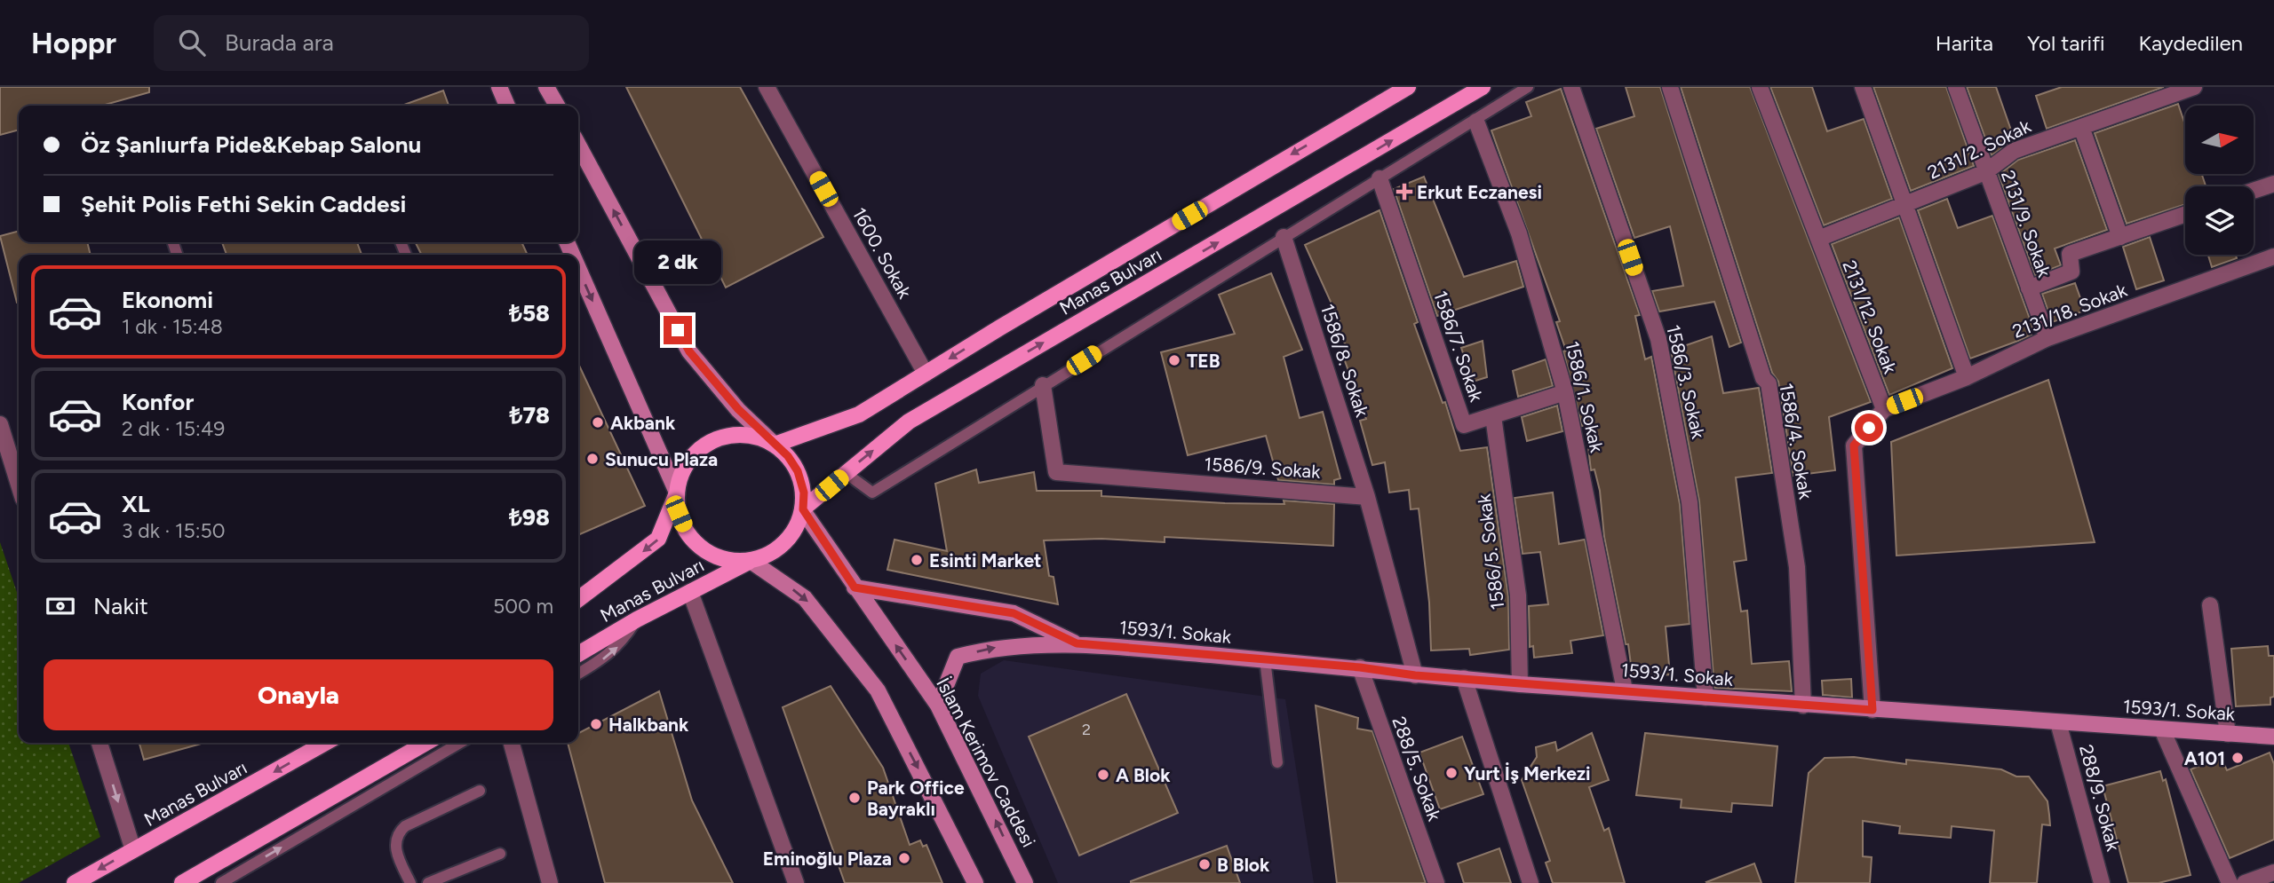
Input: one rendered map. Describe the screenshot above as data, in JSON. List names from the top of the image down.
{
  "streets": {
    "main road": ["Manas Bulvarı"],
    "street": [
      "2131/2. Sokak",
      "2131/9. Sokak",
      "1600. Sokak",
      "2131/18. Sokak",
      "2131/12. Sokak",
      "1586/7. Sokak",
      "1586/8. Sokak",
      "1586/3. Sokak",
      "1586/1. Sokak",
      "1586/4. Sokak",
      "1586/9. Sokak",
      "1586/5. Sokak",
      "1593/1. Sokak",
      "İslam Kerimov Caddesi",
      "288/5. Sokak",
      "288/9. Sokak"
    ]
  },
  "crossings": [
    ["2131/2. Sokak", "2131/9. Sokak"],
    ["2131/2. Sokak", "2131/12. Sokak"],
    ["2131/9. Sokak", "2131/18. Sokak"],
    ["1600. Sokak", "Manas Bulvarı"],
    ["Manas Bulvarı", "İslam Kerimov Caddesi"],
    ["2131/18. Sokak", "2131/12. Sokak"],
    ["1586/7. Sokak", "1586/1. Sokak"],
    ["1586/7. Sokak", "1586/5. Sokak"],
    ["1586/8. Sokak", "1586/9. Sokak"],
    ["1586/3. Sokak", "1593/1. Sokak"],
    ["1586/1. Sokak", "1593/1. Sokak"],
    ["1586/4. Sokak", "1593/1. Sokak"],
    ["1586/5. Sokak", "1593/1. Sokak"],
    ["1593/1. Sokak", "İslam Kerimov Caddesi"],
    ["1593/1. Sokak", "288/5. Sokak"],
    ["1593/1. Sokak", "288/9. Sokak"]
  ],
  "places": {
    "health": ["Erkut Eczanesi"],
    "other": [
      "TEB",
      "Akbank",
      "Sunucu Plaza",
      "Esinti Market",
      "Halkbank",
      "A101",
      "Yurt İş Merkezi",
      "A Blok",
      "Park Office Bayraklı",
      "Eminoğlu Plaza",
      "B Blok"
    ]
  },
  "house_numbers": ["2"],
  "north": "right",
  "page": {
    "header": "Hoppr",
    "search": "Burada ara",
    "nav": ["Harita", "Yol tarifi", "Kaydedilen"],
    "banner": ["Öz Şanlıurfa Pide&Kebap Salonu", "Şehit Polis Fethi Sekin Caddesi"],
    "bubble": "2 dk",
    "list": [
      {
        "name": "Ekonomi",
        "note": "1 dk · 15:48",
        "value": "₺58"
      },
      {
        "name": "Konfor",
        "note": "2 dk · 15:49",
        "value": "₺78"
      },
      {
        "name": "XL",
        "note": "3 dk · 15:50",
        "value": "₺98"
      }
    ],
    "pay": ["Nakit", "500 m"],
    "buttons": "Onayla"
  }
}
